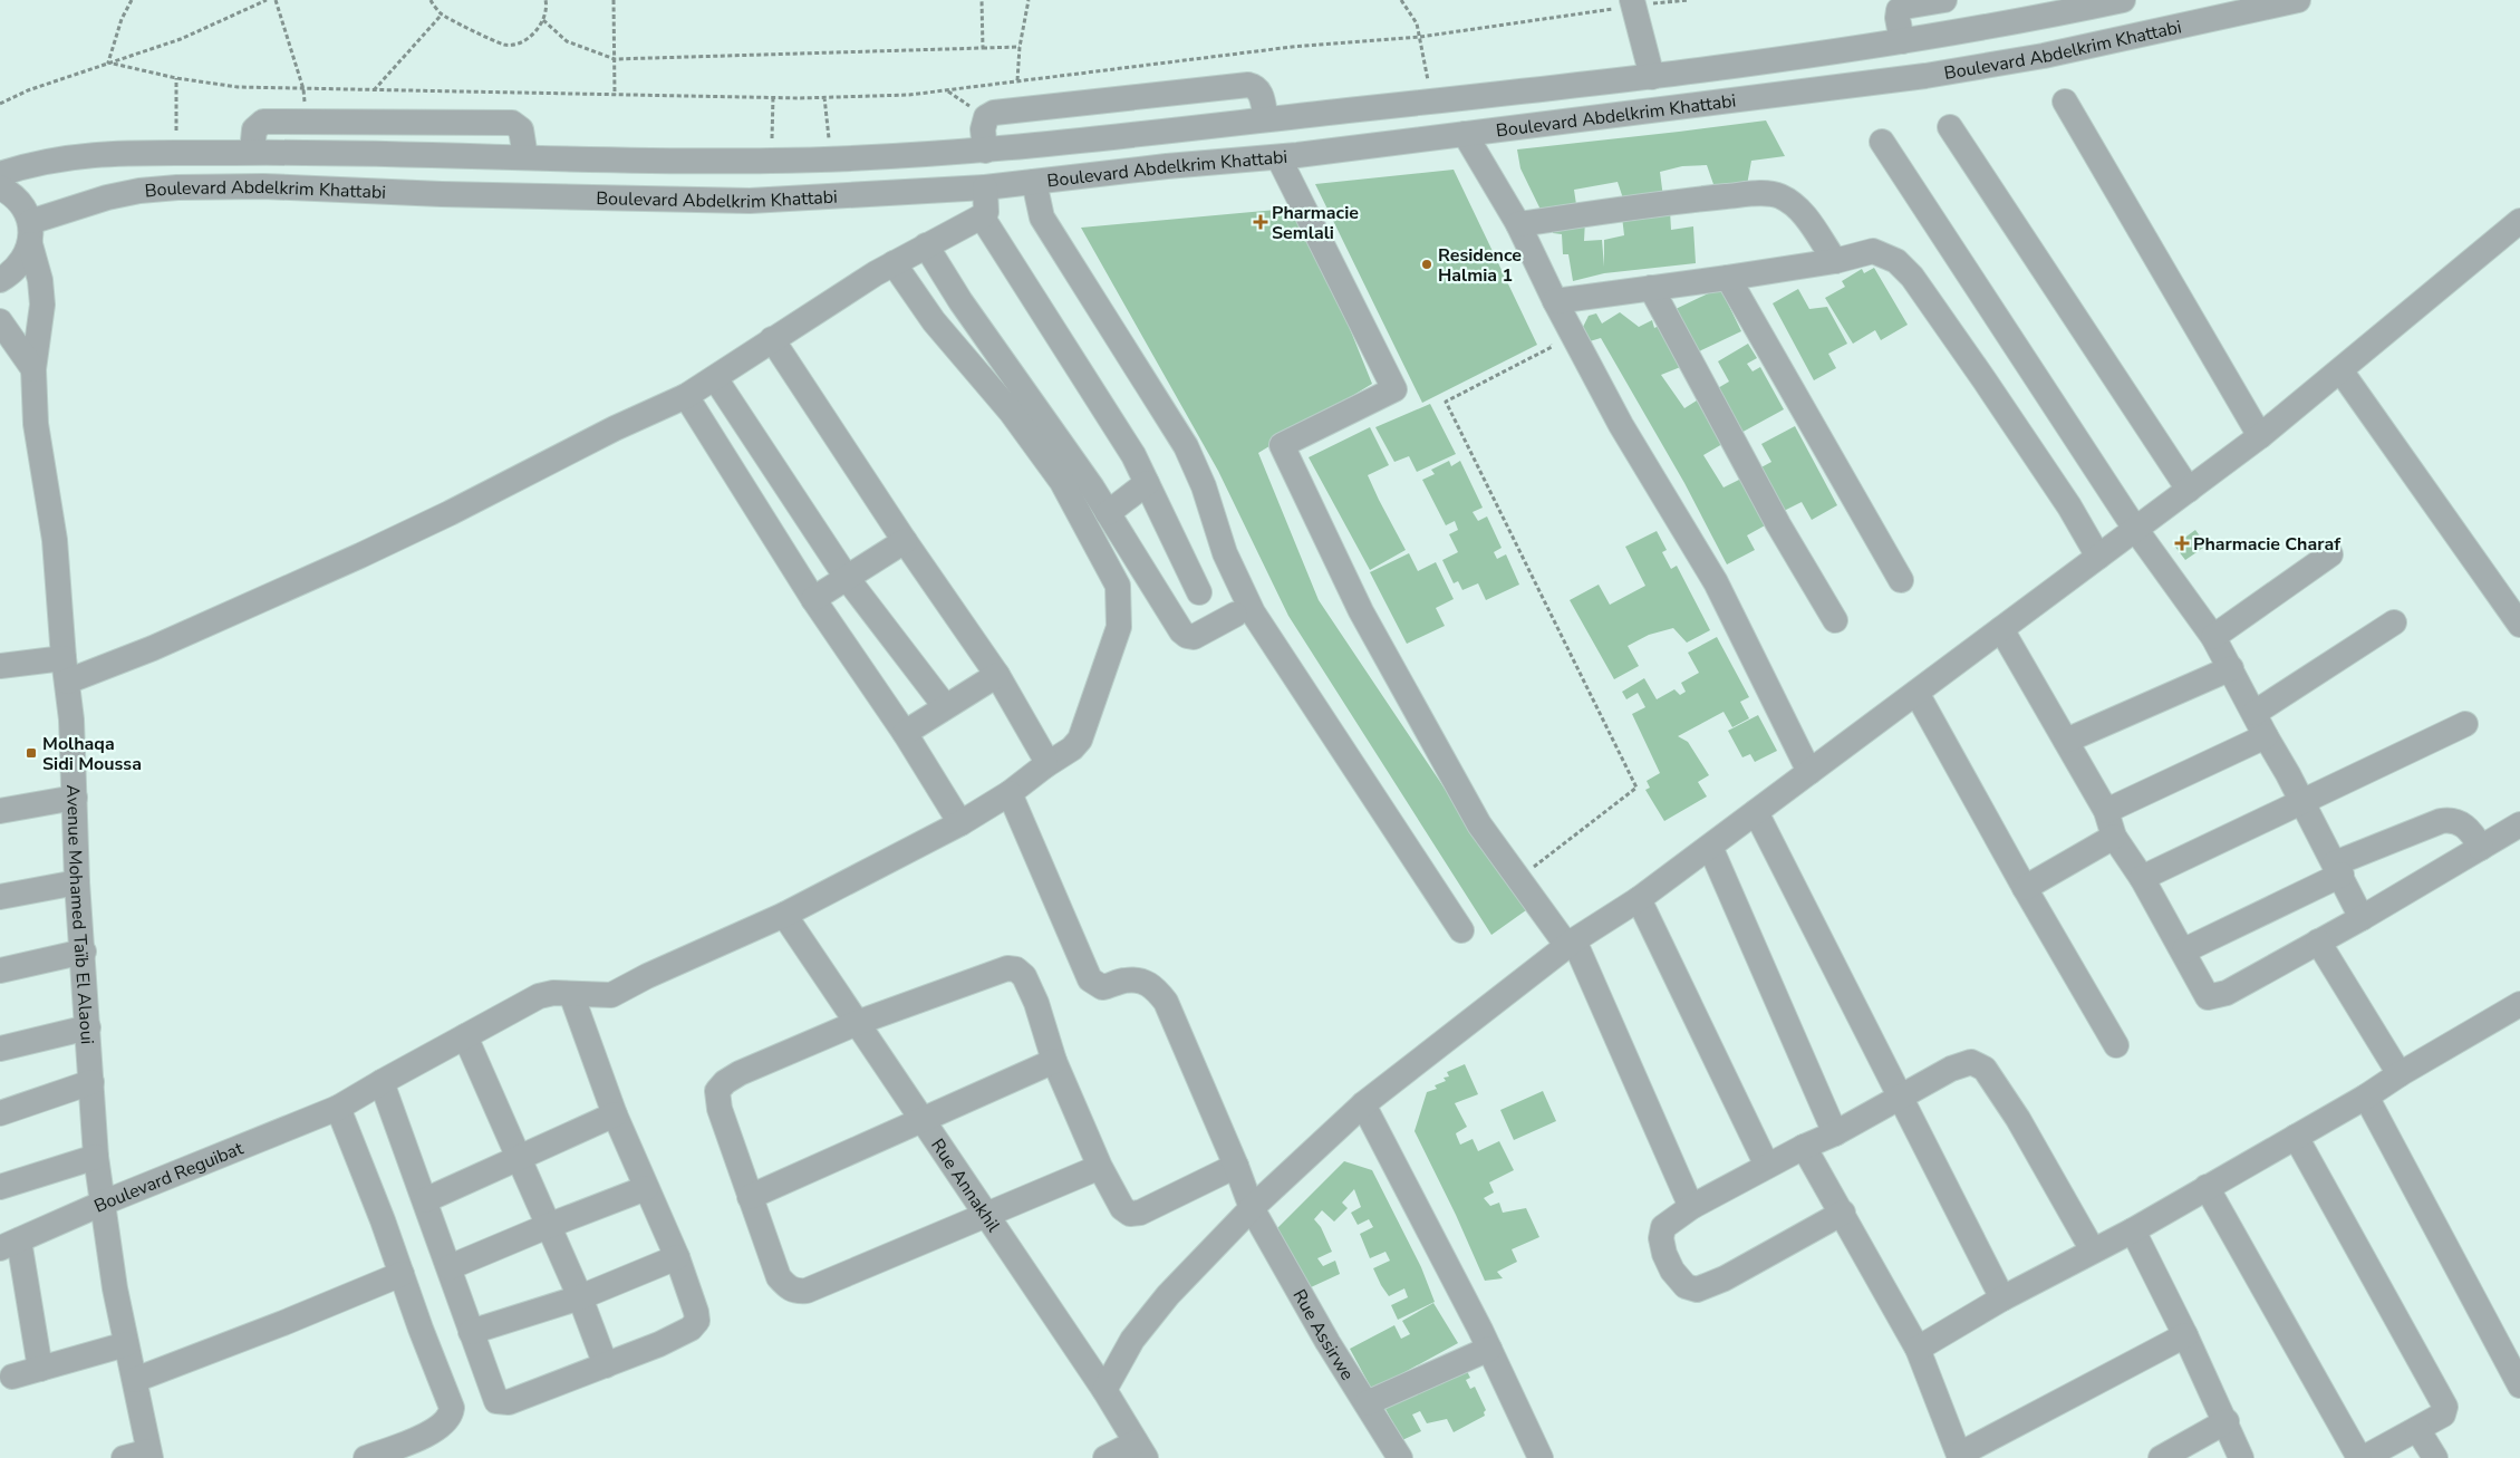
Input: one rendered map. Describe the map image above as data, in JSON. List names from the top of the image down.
{
  "streets": {
    "street": [
      "Boulevard Abdelkrim Khattabi",
      "Avenue Mohamed Taïb El Alaoui",
      "Boulevard Reguibat",
      "Rue Annakhil",
      "Rue Assirwe"
    ]
  },
  "crossings": [
    ["Boulevard Abdelkrim Khattabi", "Avenue Mohamed Taïb El Alaoui"],
    ["Avenue Mohamed Taïb El Alaoui", "Boulevard Reguibat"],
    ["Boulevard Reguibat", "Rue Annakhil"],
    ["Boulevard Reguibat", "Rue Assirwe"]
  ],
  "places": {
    "health": ["Pharmacie Semlali", "Pharmacie Charaf"],
    "other": ["Residence Halmia 1"],
    "transit": ["Molhaqa Sidi Moussa"]
  }
}
